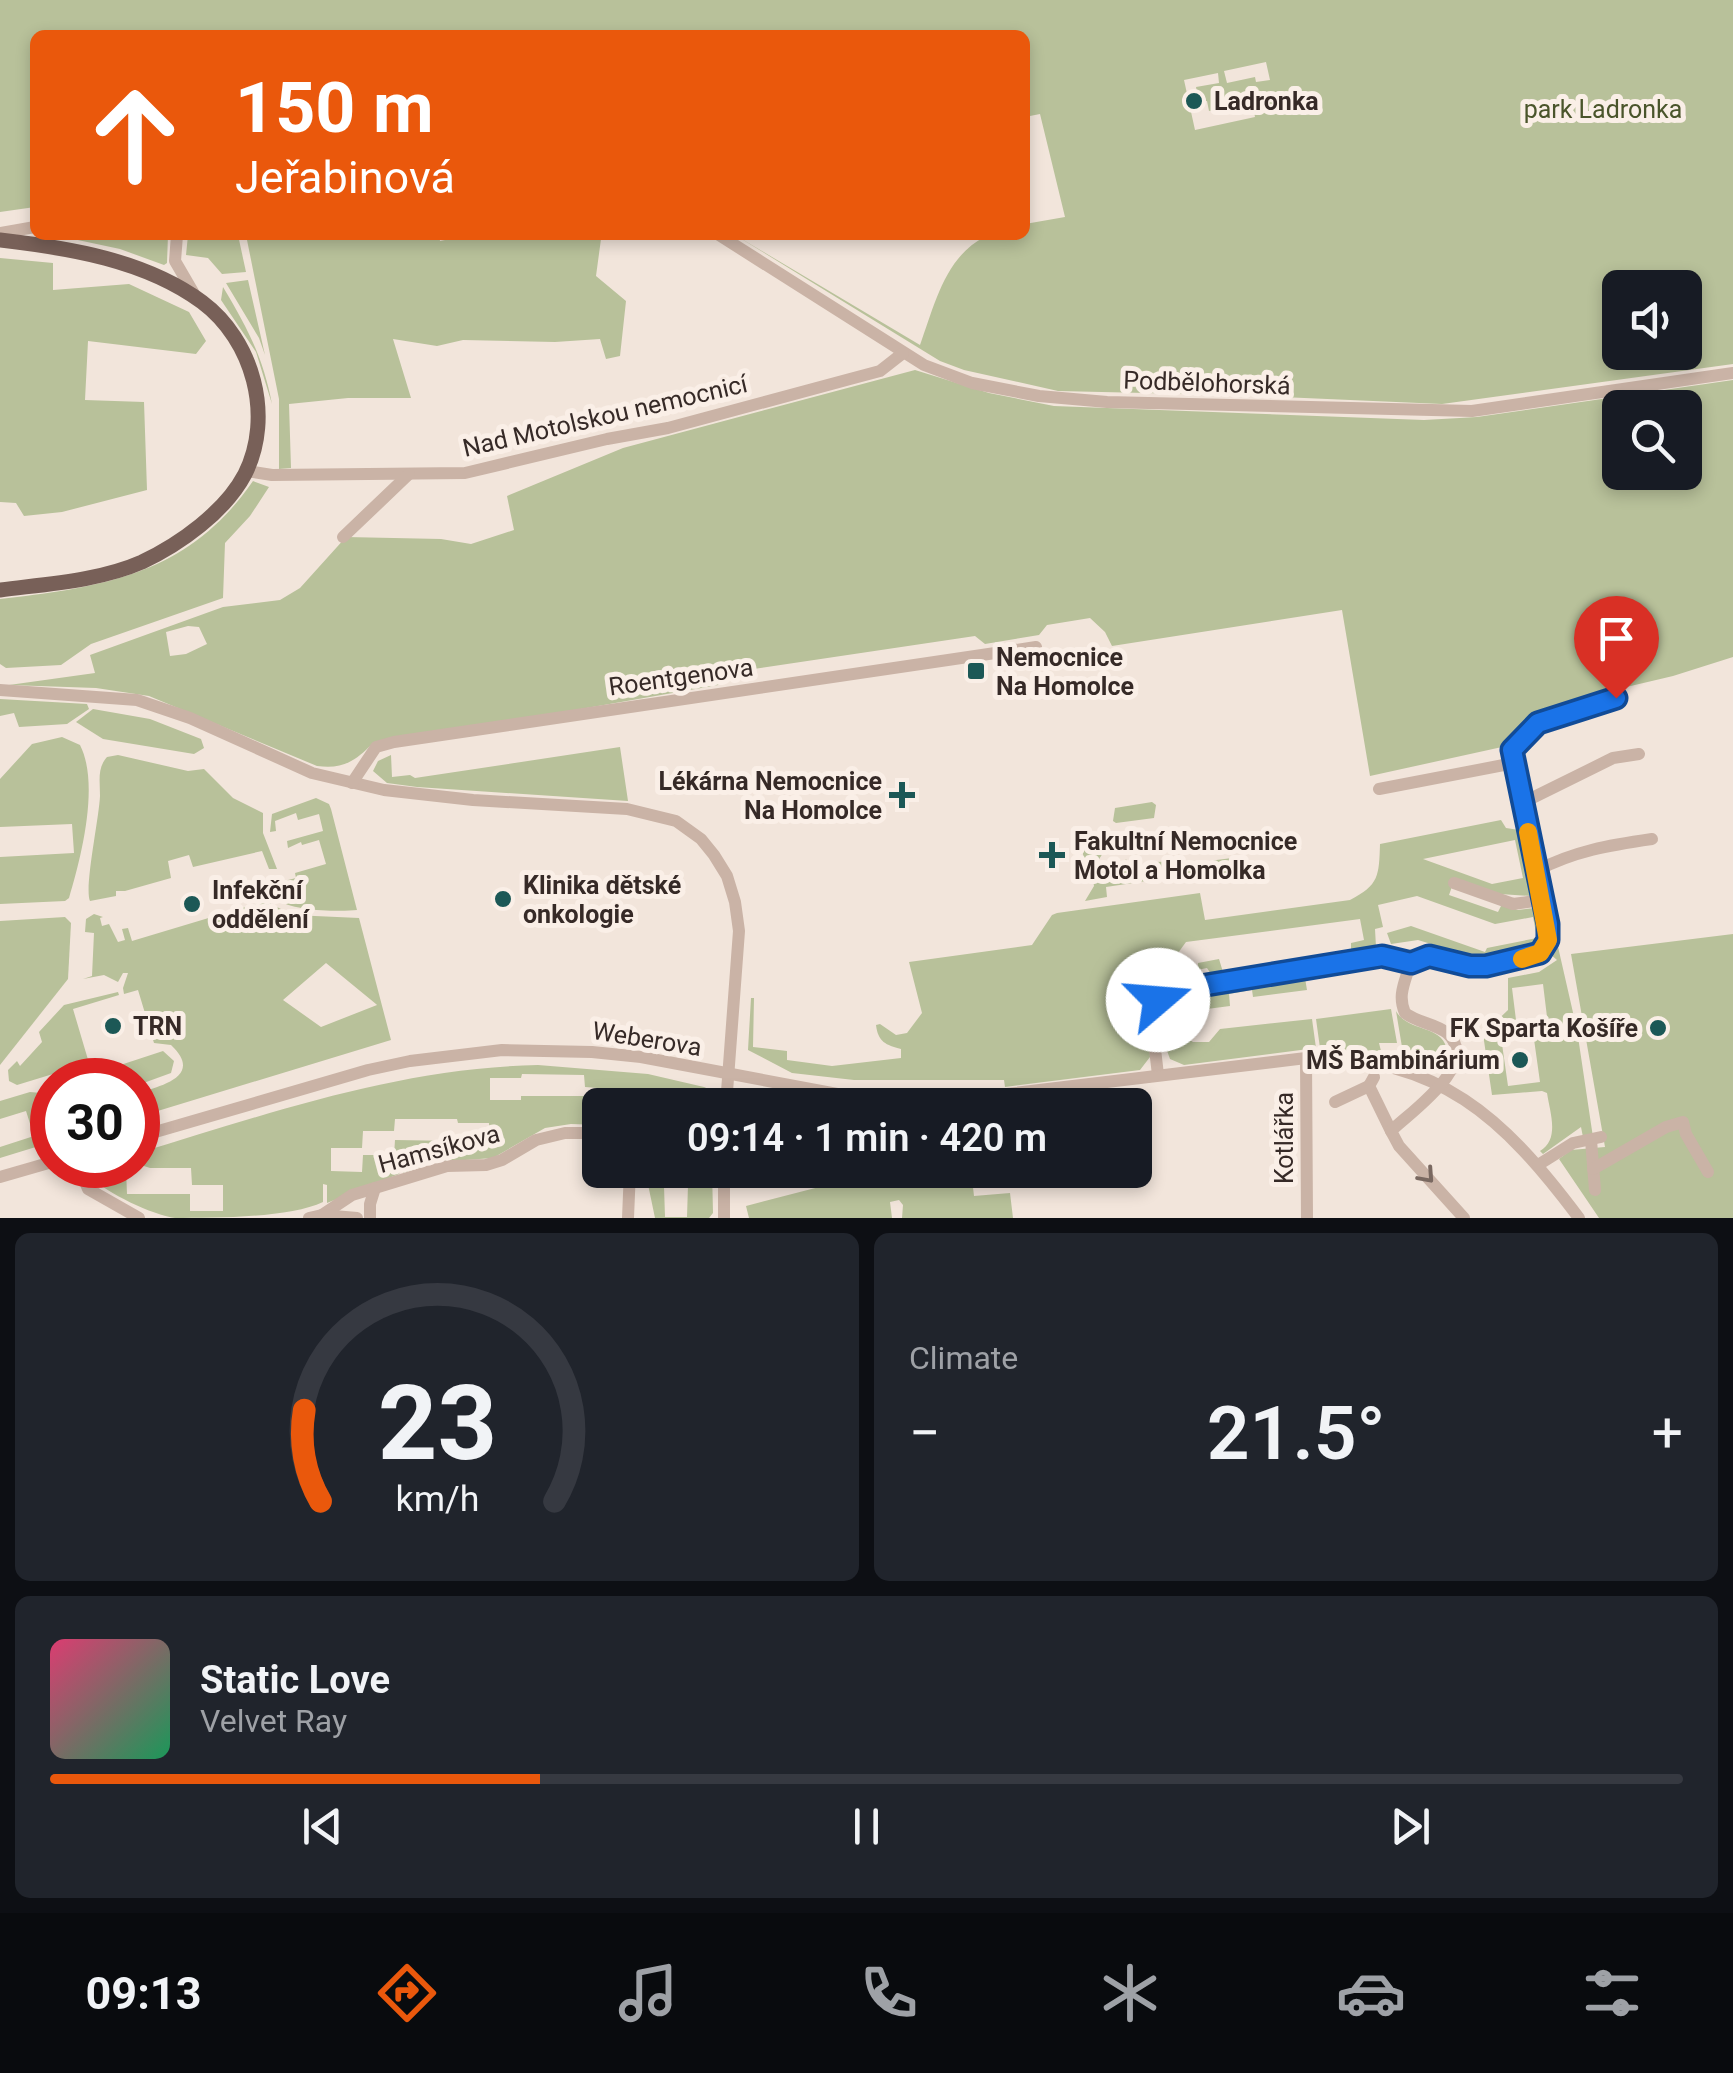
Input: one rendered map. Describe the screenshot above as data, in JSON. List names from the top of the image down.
{
  "streets": {
    "street": [
      "Podbělohorská",
      "Nad Motolskou nemocnicí",
      "Roentgenova",
      "Weberova",
      "Kotlářka",
      "Hamsíkova"
    ]
  },
  "crossings": [
    ["Podbělohorská", "Nad Motolskou nemocnicí"],
    ["Weberova", "Kotlářka"]
  ],
  "parks": ["park Ladronka"],
  "places": {
    "other": [
      "Ladronka",
      "Klinika dětské onkologie",
      "Infekční oddělení",
      "TRN",
      "FK Sparta Košíře",
      "MŠ Bambinárium"
    ],
    "transit": ["Nemocnice Na Homolce"],
    "health": ["Lékárna Nemocnice Na Homolce", "Fakultní Nemocnice Motol a Homolka"]
  },
  "page": {
    "turn": ["150 m", "Jeřabinová"],
    "limit": "30",
    "trip": "09:14 · 1 min · 420 m",
    "tile": "Climate",
    "heat": ["−", "21.5°", "+"],
    "song": ["Static Love", "Velvet Ray"],
    "tabs": "09:13",
    "gauge": ["23", "km/h"]
  }
}
